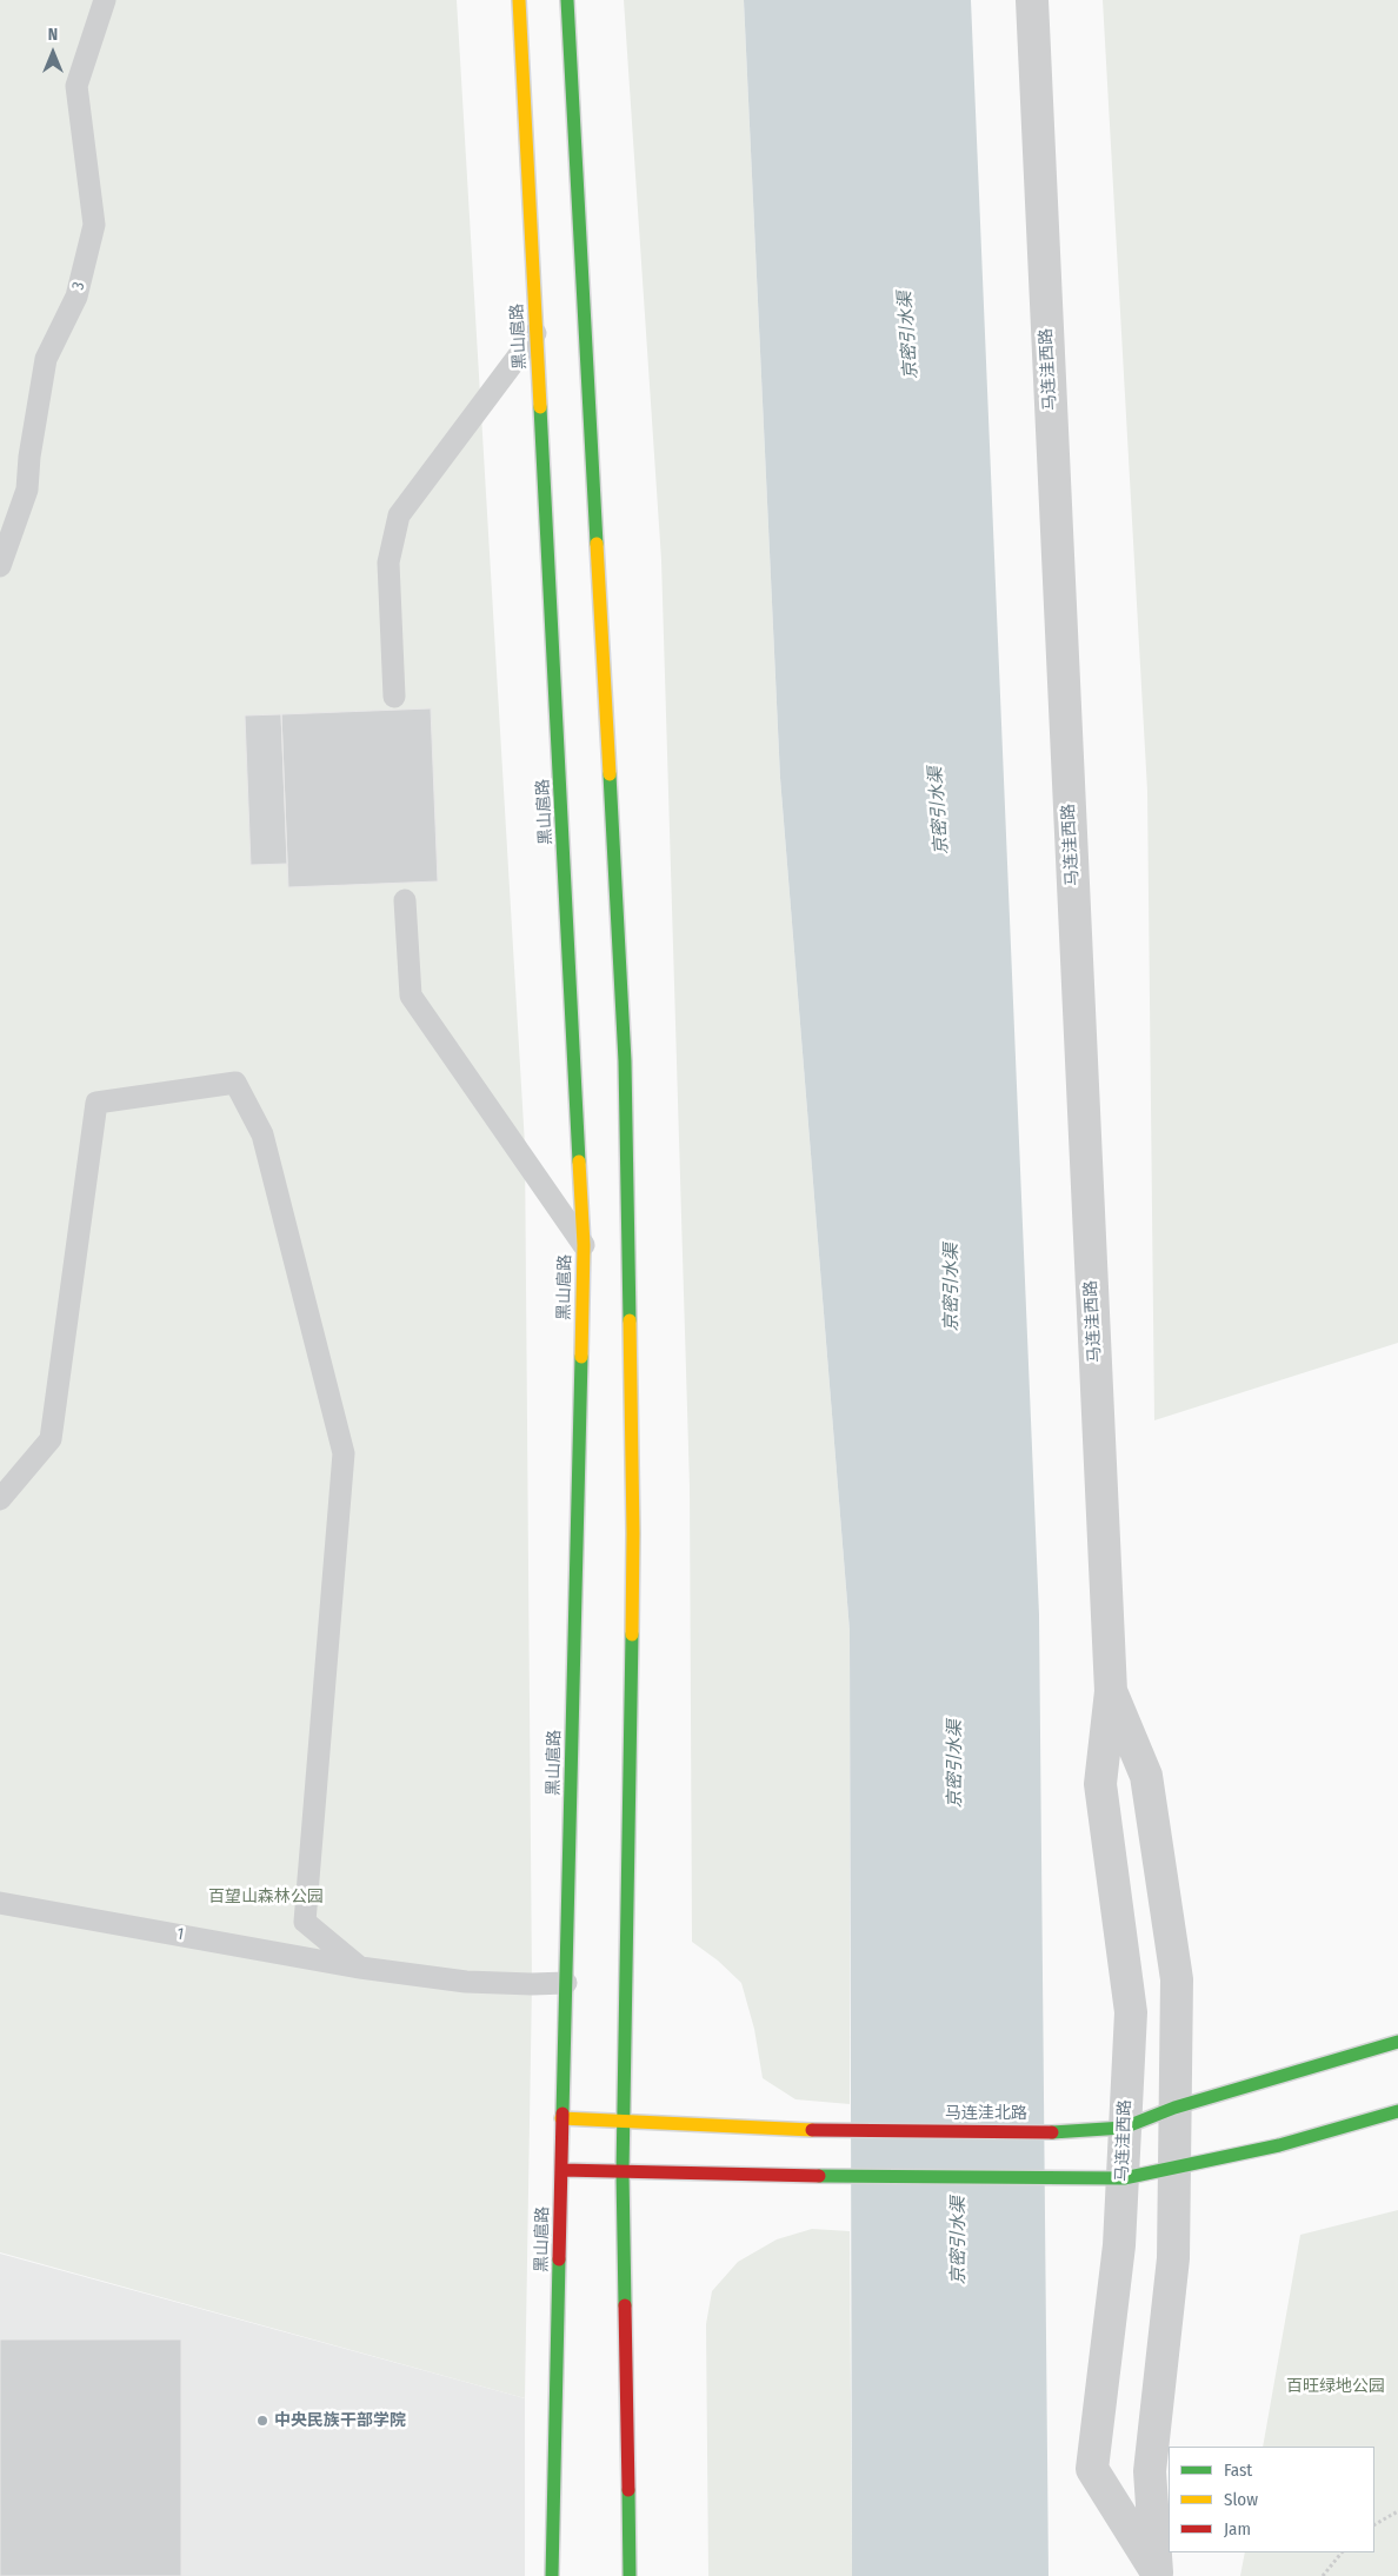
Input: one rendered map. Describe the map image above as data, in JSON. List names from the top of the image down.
{
  "streets": {
    "main road": ["黑山扈路", "马连洼北路"],
    "street": ["马连洼西路"],
    "lane": ["3", "1"]
  },
  "crossings": [
    ["黑山扈路", "1"],
    ["黑山扈路", "马连洼北路"],
    ["马连洼西路", "马连洼北路"]
  ],
  "water": ["京密引水渠"],
  "parks": ["百望山森林公园", "百旺绿地公园"],
  "places": ["中央民族干部学院"],
  "legend": ["Fast", "Slow", "Jam"],
  "north": "top"
}
